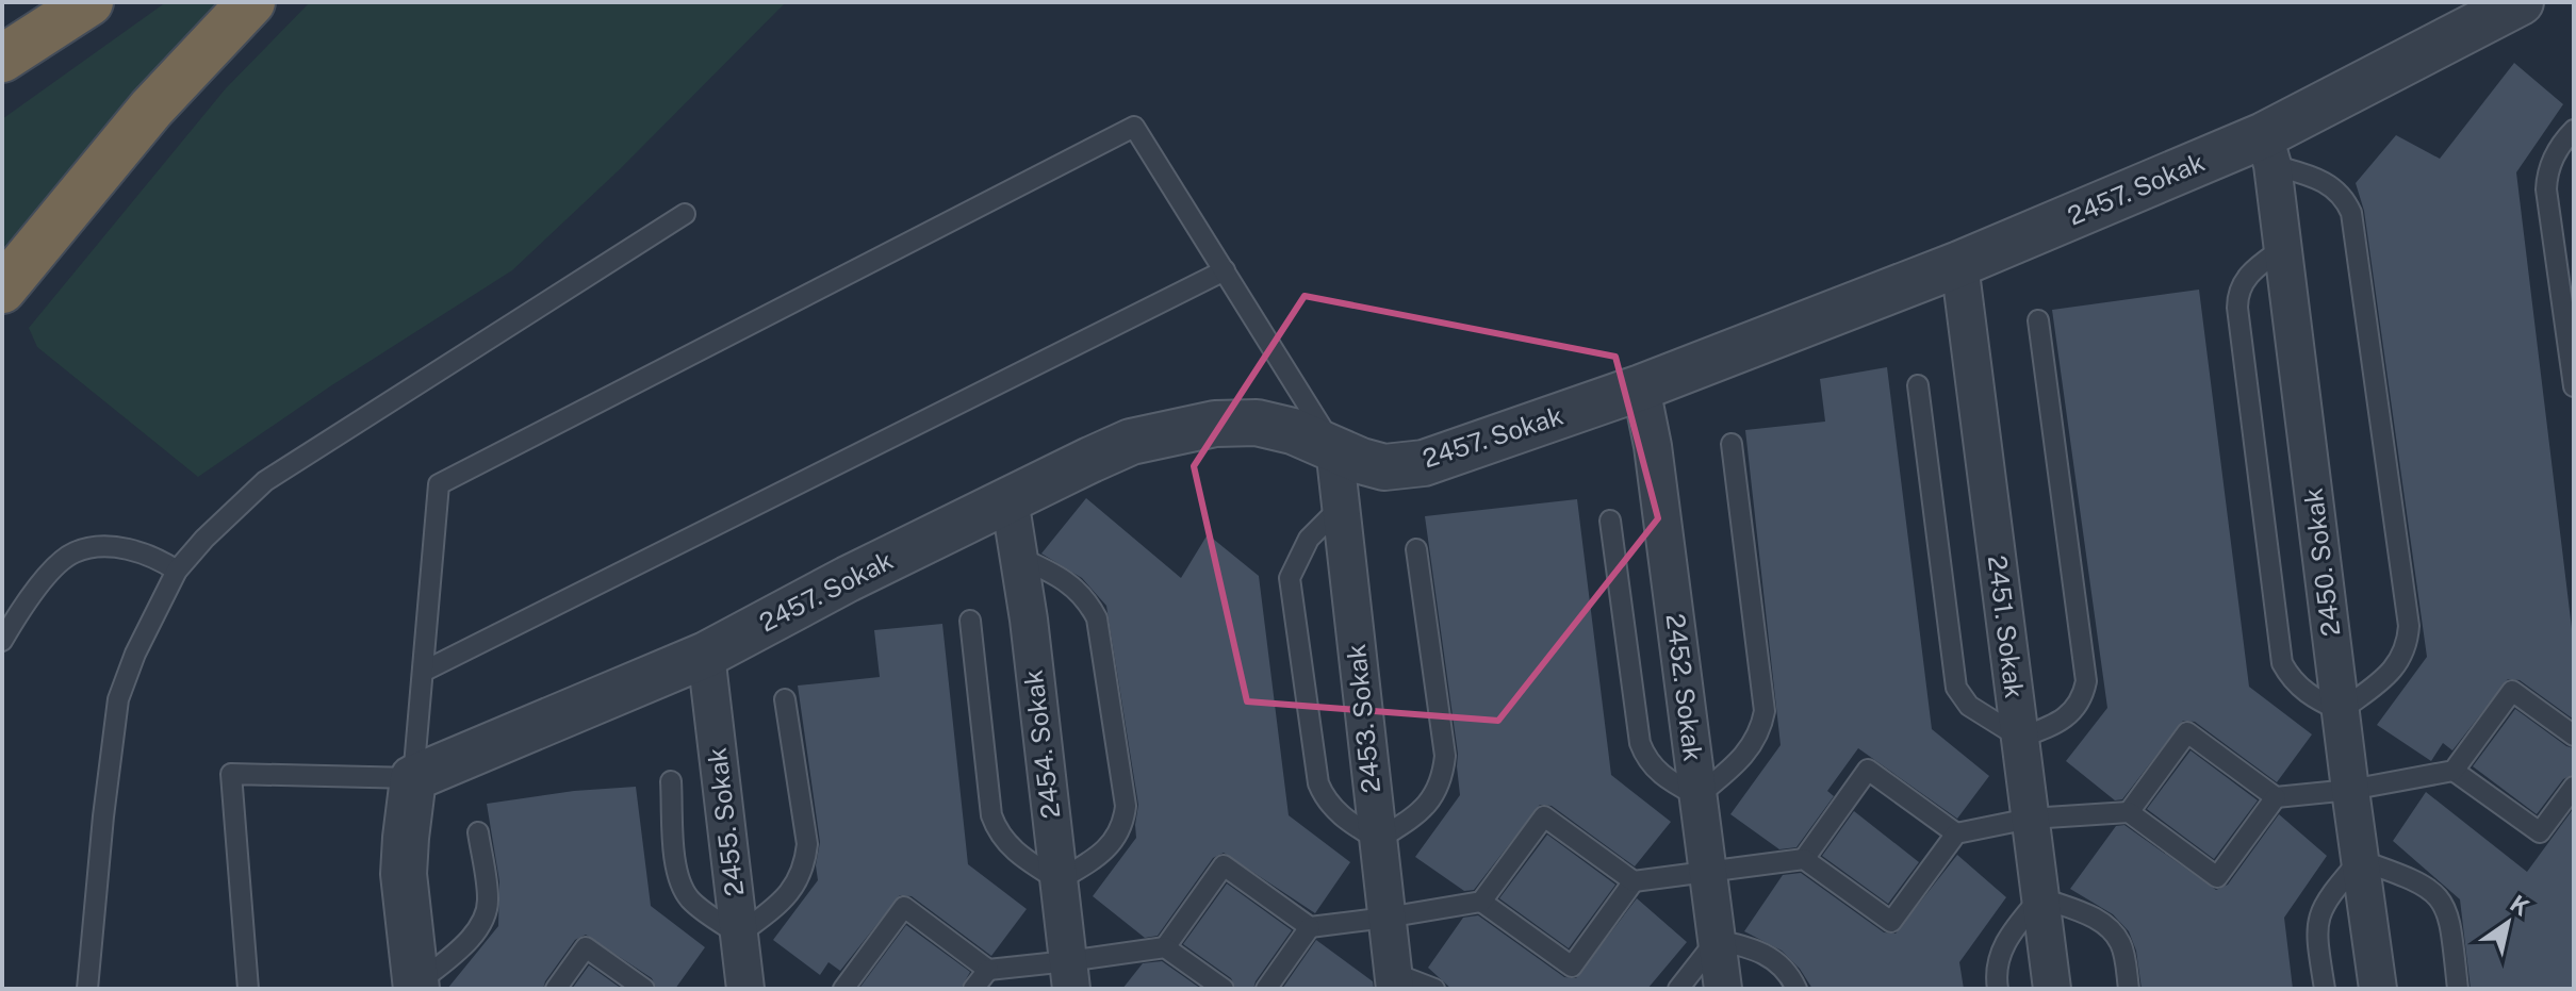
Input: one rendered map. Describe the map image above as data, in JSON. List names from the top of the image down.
{
  "streets": {
    "street": [
      "2457. Sokak",
      "2450. Sokak",
      "2451. Sokak",
      "2452. Sokak",
      "2453. Sokak",
      "2454. Sokak",
      "2455. Sokak"
    ]
  },
  "crossings": [
    ["2457. Sokak", "2450. Sokak"],
    ["2457. Sokak", "2451. Sokak"],
    ["2457. Sokak", "2452. Sokak"],
    ["2457. Sokak", "2453. Sokak"],
    ["2457. Sokak", "2454. Sokak"],
    ["2457. Sokak", "2455. Sokak"]
  ],
  "north": "top right"
}
